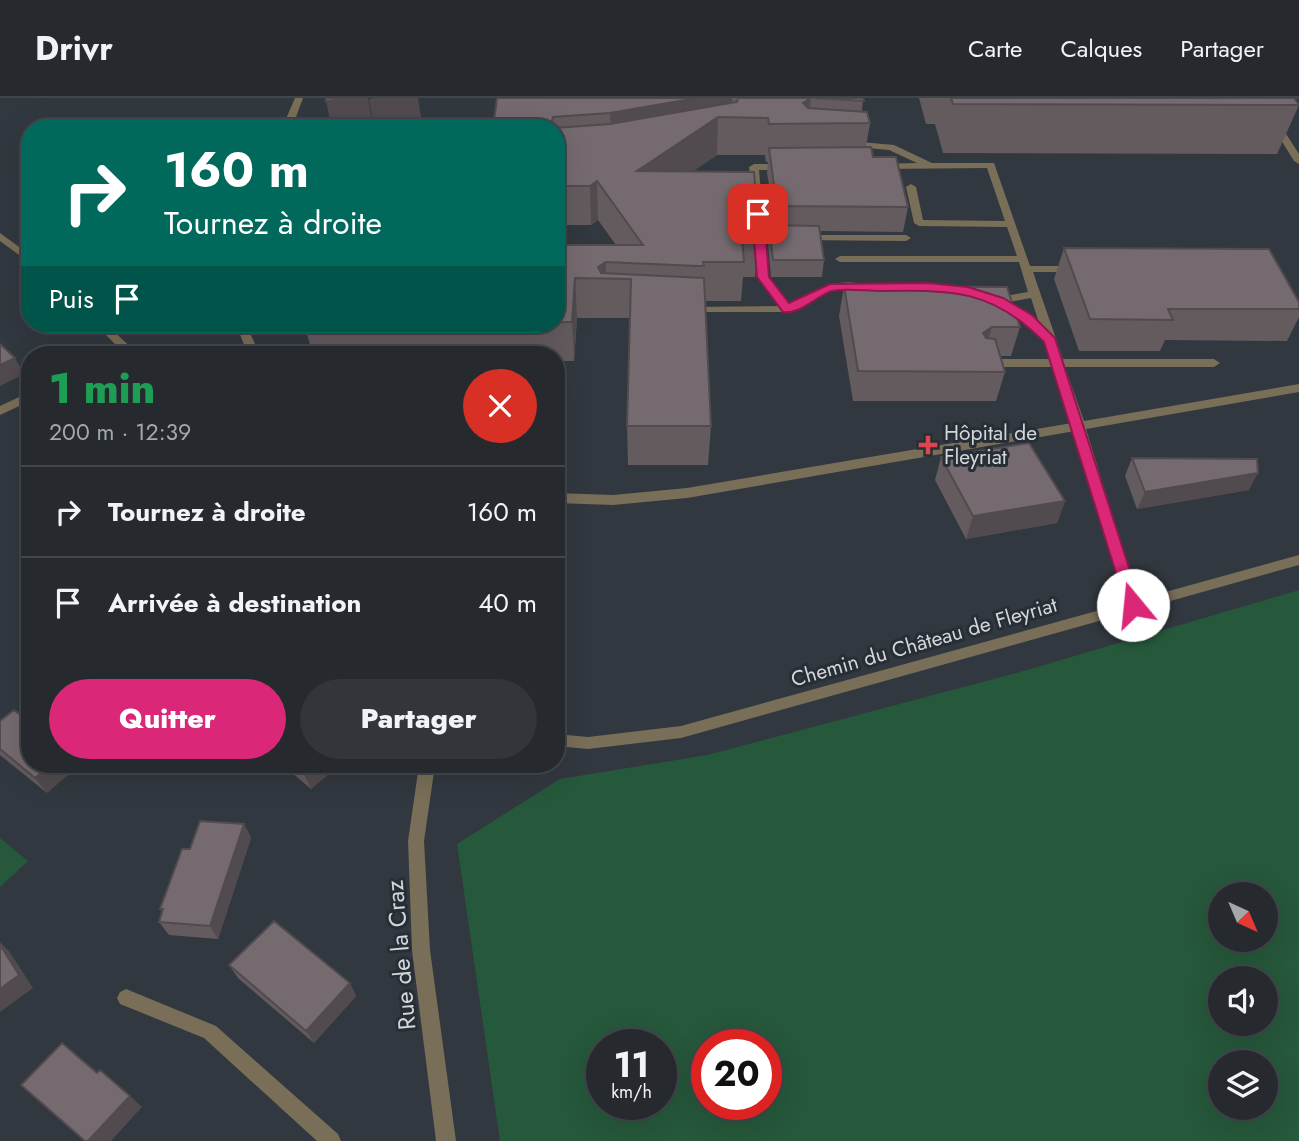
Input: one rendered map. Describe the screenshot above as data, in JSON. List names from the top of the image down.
{
  "streets": {
    "street": ["Chemin du Château de Fleyriat", "Rue de la Craz"]
  },
  "places": {
    "health": ["Hôpital de Fleyriat"]
  },
  "north": "bottom right",
  "page": {
    "header": "Drivr",
    "nav": ["Carte", "Calques", "Partager"],
    "turn": ["160 m", "Tournez à droite"],
    "then": "Puis",
    "heading": ["1 min", "200 m · 12:39"],
    "list": [
      {
        "name": "Tournez à droite",
        "value": "160 m"
      },
      {
        "name": "Arrivée à destination",
        "value": "40 m"
      }
    ],
    "buttons": ["Quitter", "Partager"],
    "speed": "11 km/h",
    "limit": "20"
  }
}
